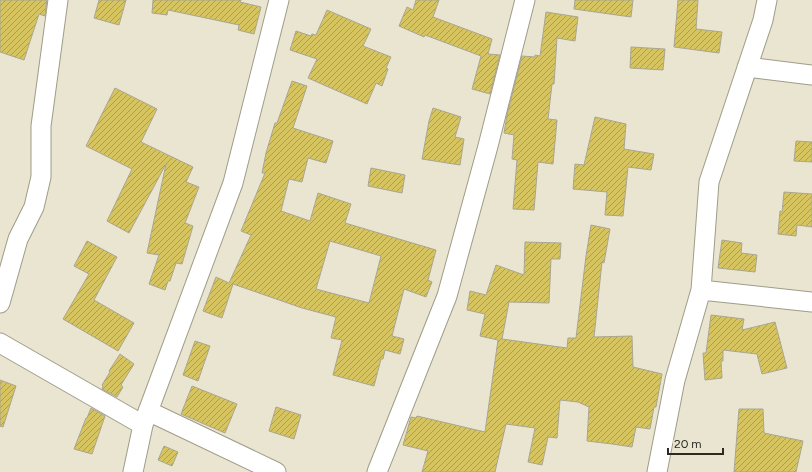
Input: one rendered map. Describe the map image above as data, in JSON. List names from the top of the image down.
{
  "scale_bar": "20 m"
}
